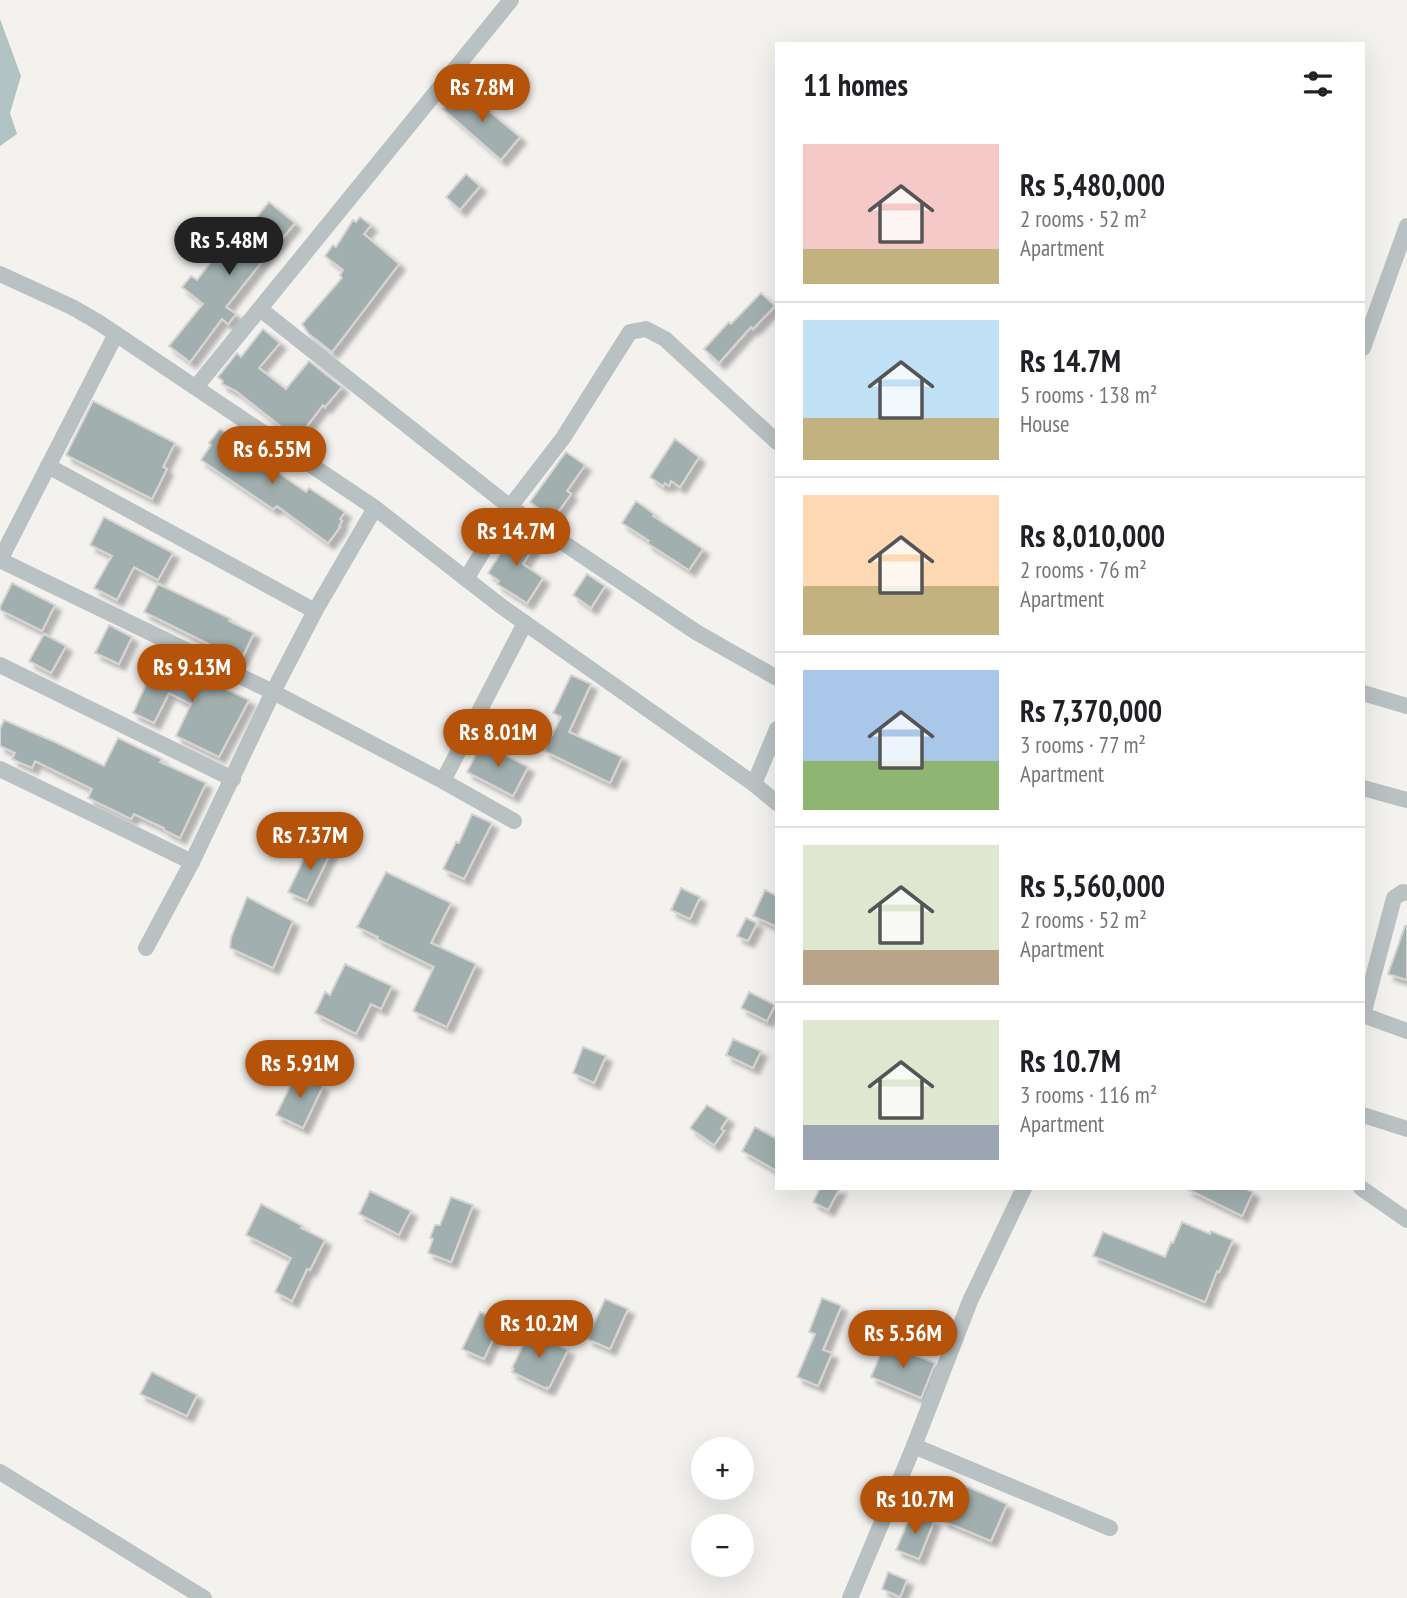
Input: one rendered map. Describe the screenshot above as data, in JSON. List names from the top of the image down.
{
  "page": {
    "heading": "11 homes",
    "price": [
      "Rs 7.8M",
      "Rs 5.48M",
      "Rs 6.55M",
      "Rs 14.7M",
      "Rs 9.13M",
      "Rs 8.01M",
      "Rs 7.37M",
      "Rs 5.91M",
      "Rs 10.2M",
      "Rs 5.56M",
      "Rs 10.7M"
    ],
    "list": [
      {
        "name": "Rs 5,480,000",
        "note": "2 rooms · 52 m² · Apartment"
      },
      {
        "name": "Rs 14.7M",
        "note": "5 rooms · 138 m² · House"
      },
      {
        "name": "Rs 8,010,000",
        "note": "2 rooms · 76 m² · Apartment"
      },
      {
        "name": "Rs 7,370,000",
        "note": "3 rooms · 77 m² · Apartment"
      },
      {
        "name": "Rs 5,560,000",
        "note": "2 rooms · 52 m² · Apartment"
      },
      {
        "name": "Rs 10.7M",
        "note": "3 rooms · 116 m² · Apartment"
      }
    ],
    "map_buttons": ["+", "−"]
  }
}
